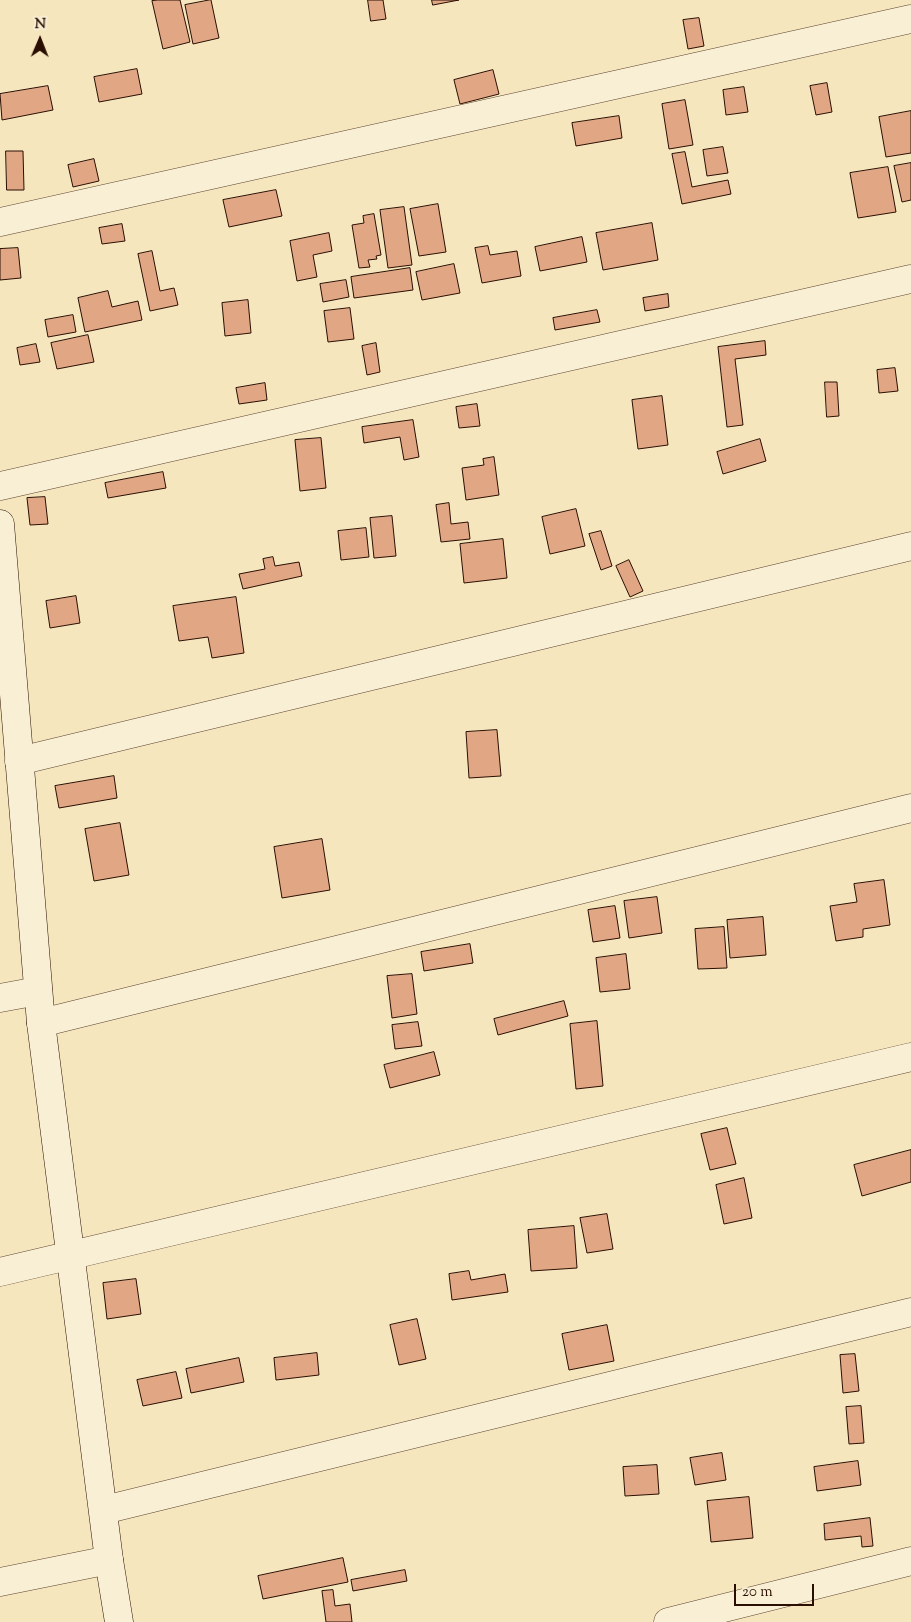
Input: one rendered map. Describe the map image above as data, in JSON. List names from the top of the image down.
{
  "scale_bar": "20 m",
  "north": "top"
}
